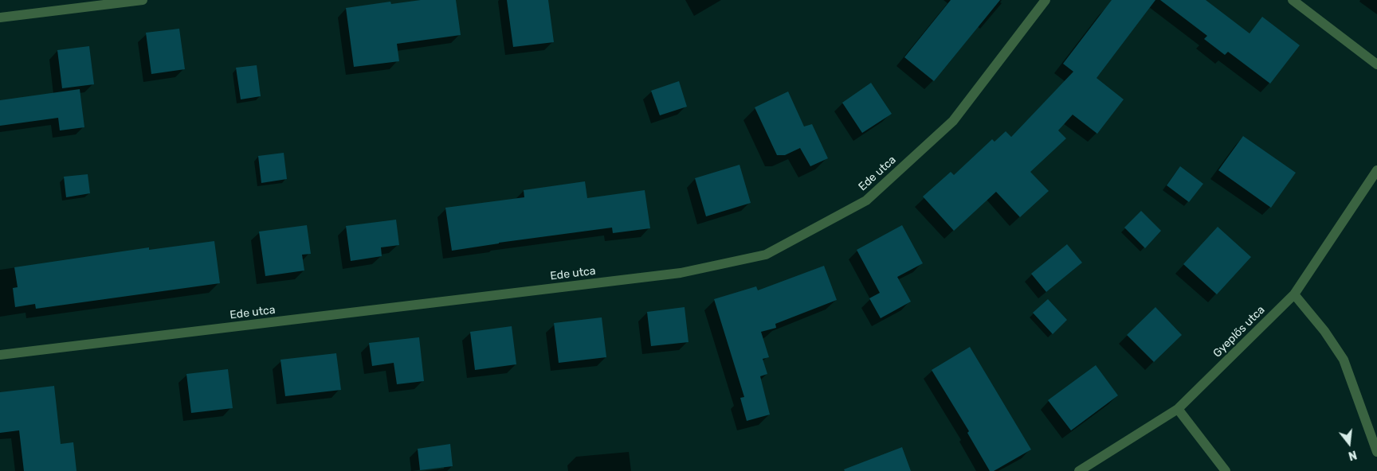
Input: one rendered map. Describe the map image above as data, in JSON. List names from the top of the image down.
{
  "streets": {
    "street": ["Ede utca", "Gyeplős utca"]
  },
  "north": "bottom"
}
